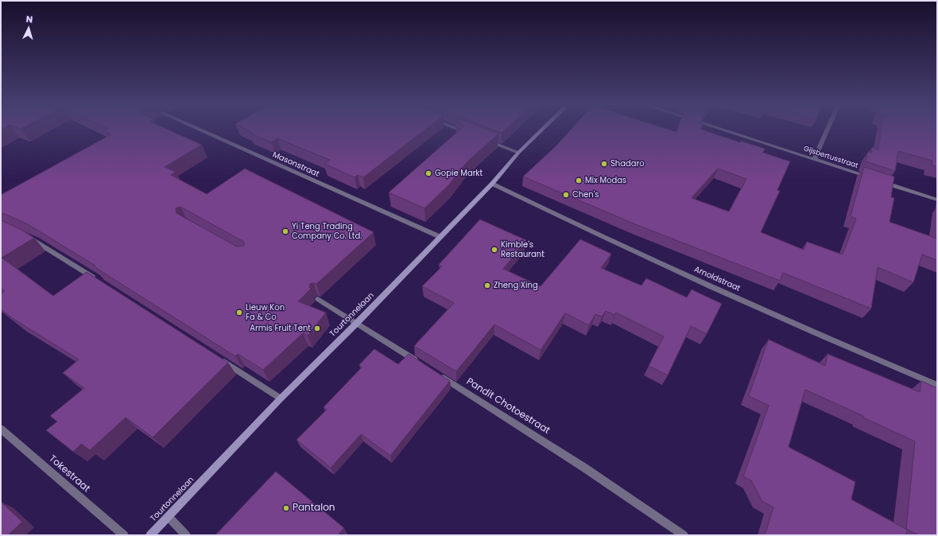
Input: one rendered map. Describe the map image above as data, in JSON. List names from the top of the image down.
{
  "streets": {
    "street": [
      "Gijsbertusstraat",
      "Masonstraat",
      "Arnoldstraat",
      "Tourtonnelaan",
      "Pandit Chotoestraat",
      "Tokestraat"
    ]
  },
  "crossings": [
    ["Masonstraat", "Tourtonnelaan"],
    ["Arnoldstraat", "Tourtonnelaan"]
  ],
  "places": [
    "Shadaro",
    "Gopie Markt",
    "Mix Modas",
    "Chen's",
    "Yi Teng Trading Company Co. Ltd.",
    "Kimble's Restaurant",
    "Zheng Xing",
    "Lieuw Kon Fa & Co",
    "Armis Fruit Tent",
    "Pantalon"
  ],
  "north": "top"
}
